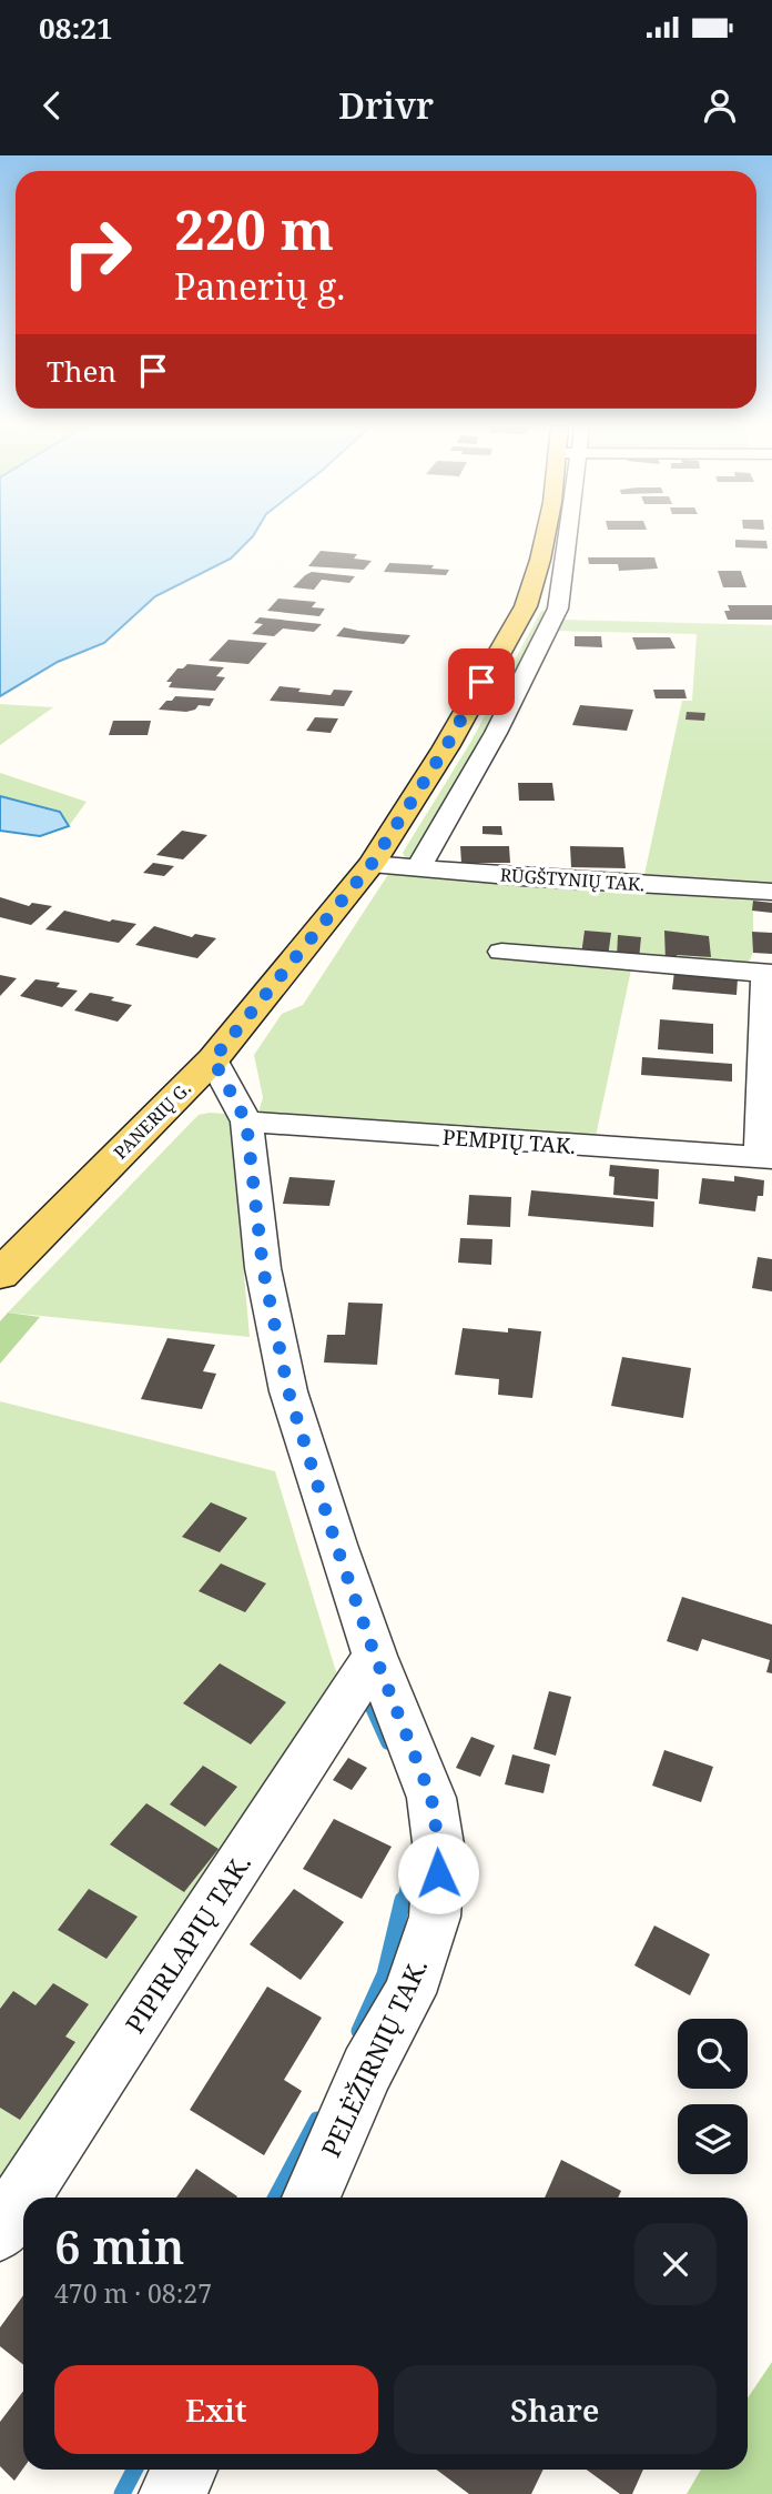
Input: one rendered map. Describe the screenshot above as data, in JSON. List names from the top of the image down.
{
  "streets": {
    "main road": ["PANERIŲ G."],
    "street": [
      "RŪGŠTYNIŲ TAK.",
      "PEMPIŲ TAK.",
      "PIPIRLAPIŲ TAK.",
      "PELĖŽIRNIŲ TAK."
    ]
  },
  "crossings": [
    ["RŪGŠTYNIŲ TAK.", "PANERIŲ G."],
    ["PANERIŲ G.", "PELĖŽIRNIŲ TAK."],
    ["PEMPIŲ TAK.", "PELĖŽIRNIŲ TAK."],
    ["PIPIRLAPIŲ TAK.", "PELĖŽIRNIŲ TAK."]
  ],
  "page": {
    "status": "08:21",
    "header": "Drivr",
    "turn": ["220 m", "Panerių g."],
    "then": "Then",
    "heading": ["6 min", "470 m · 08:27"],
    "buttons": ["Exit", "Share"]
  }
}
